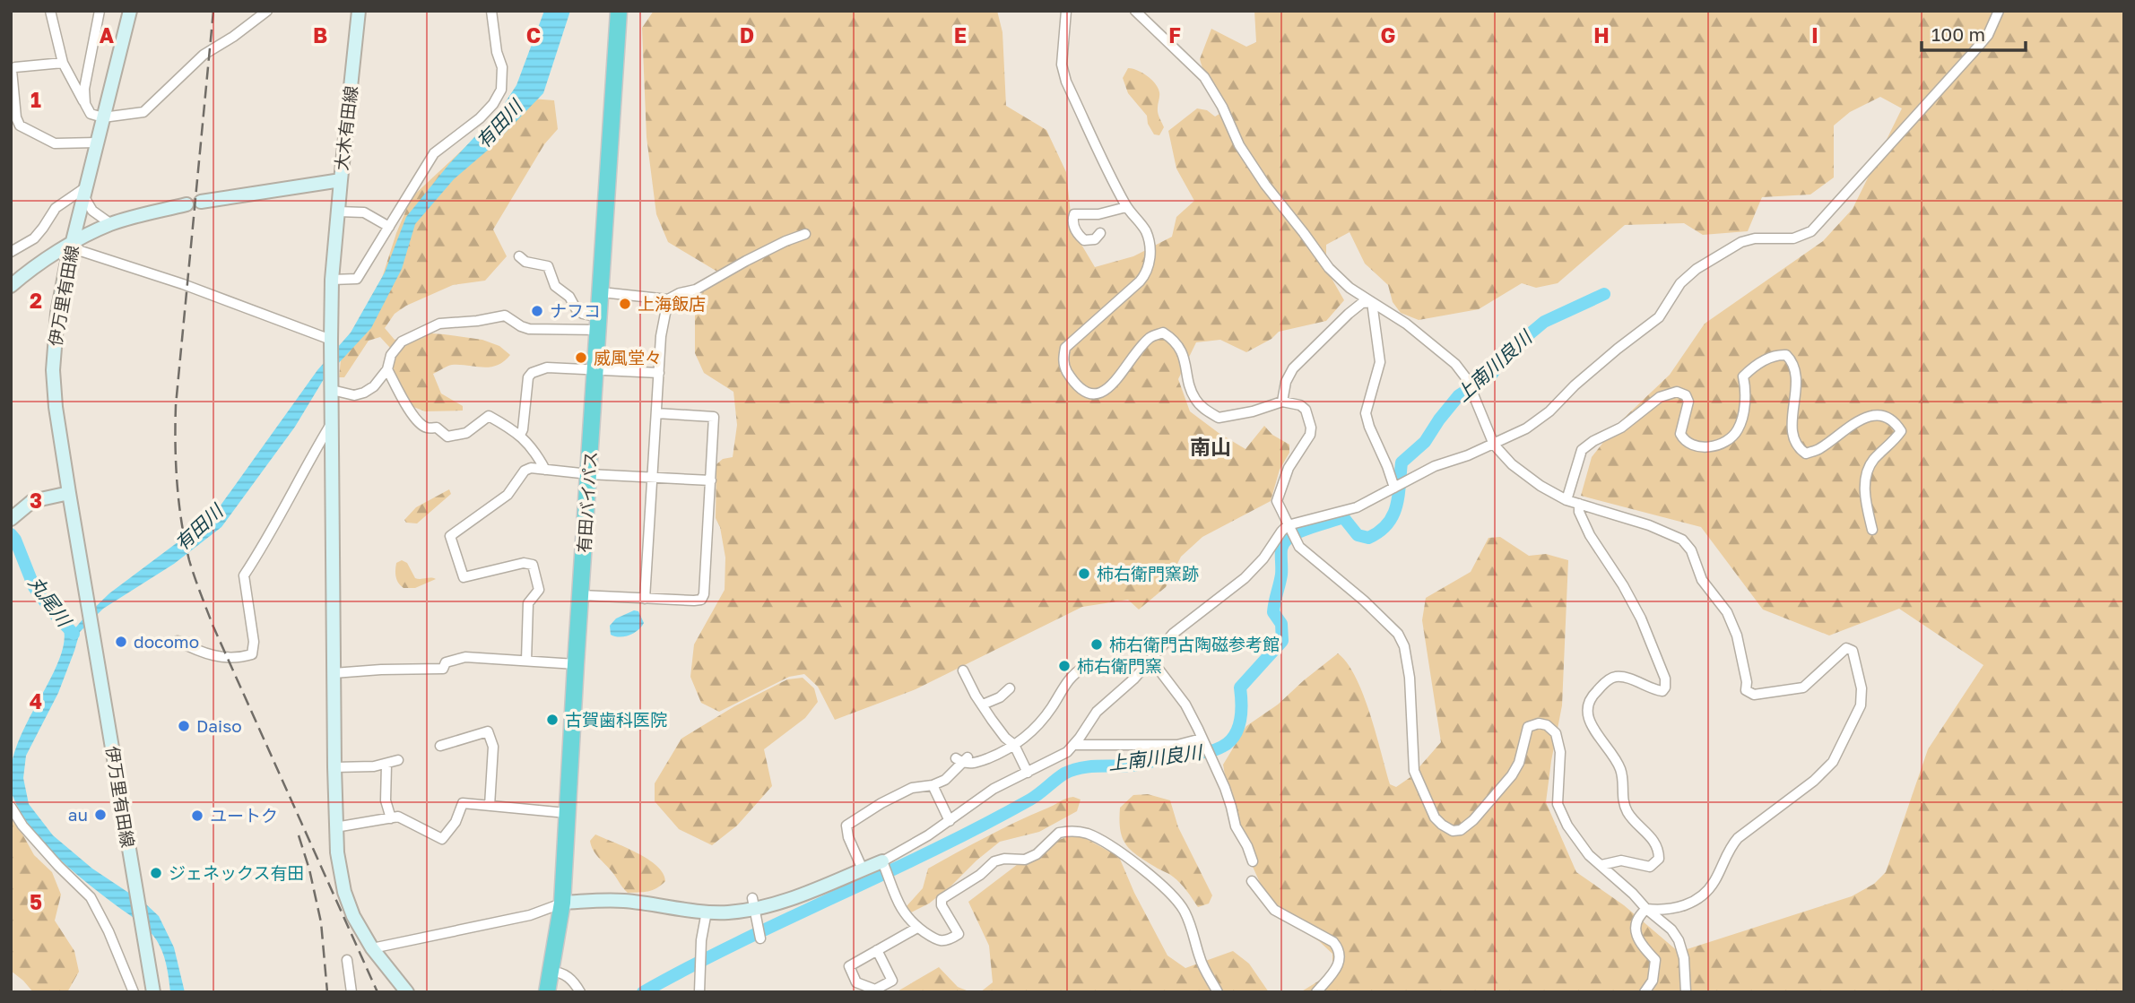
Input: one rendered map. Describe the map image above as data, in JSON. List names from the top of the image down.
{
  "streets": {
    "highway": ["有田バイパス"],
    "main road": ["大木有田線", "伊万里有田線"]
  },
  "districts": ["南山"],
  "water": ["有田川", "上南川良川", "丸尾川"],
  "places": [
    "上海飯店",
    "ナフコ",
    "威風堂々",
    "柿右衛門窯跡",
    "docomo",
    "柿右衛門古陶磁参考館",
    "柿右衛門窯",
    "古賀歯科医院",
    "Daiso",
    "au",
    "ユートク",
    "ジェネックス有田"
  ],
  "scale_bar": "100 m",
  "grid": {
    "columns": [
      "A",
      "B",
      "C",
      "D",
      "E",
      "F",
      "G",
      "H",
      "I"
    ],
    "rows": [
      "1",
      "2",
      "3",
      "4",
      "5"
    ]
  }
}
